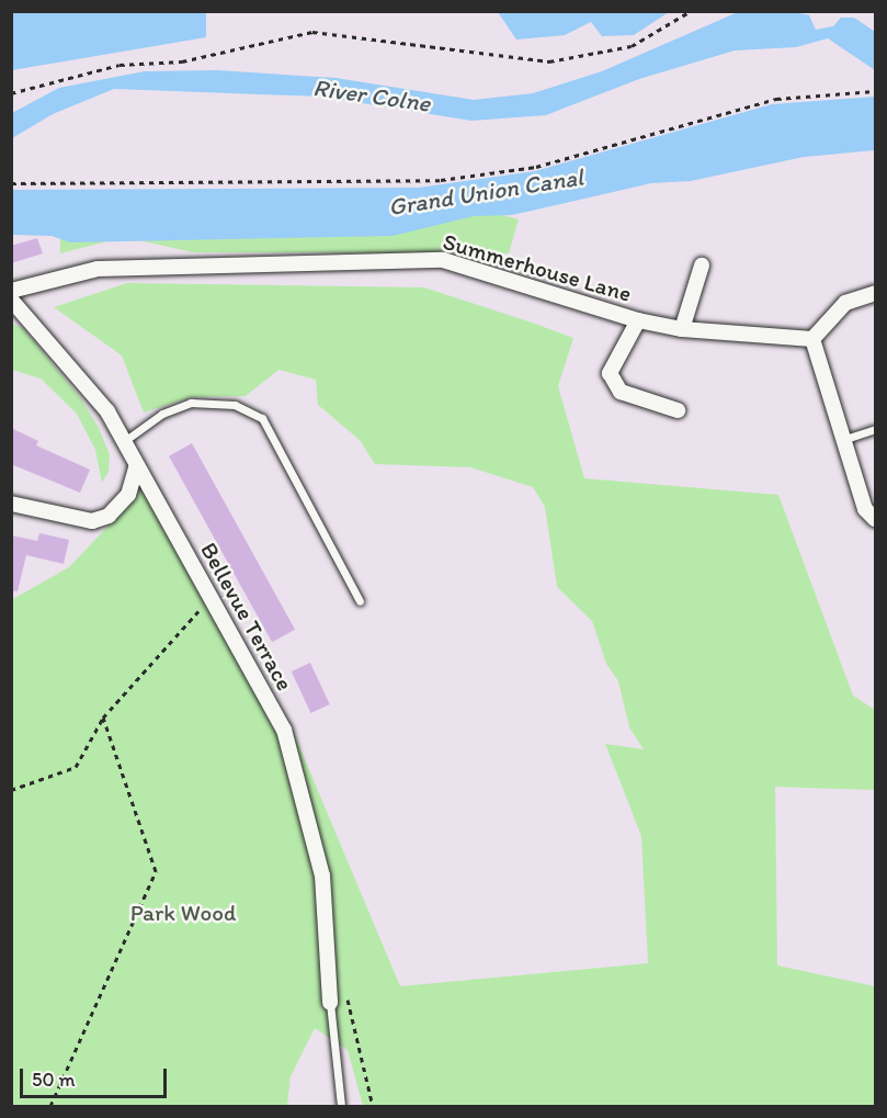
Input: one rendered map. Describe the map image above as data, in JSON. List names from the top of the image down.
{
  "streets": {
    "street": ["Summerhouse Lane", "Bellevue Terrace"]
  },
  "water": ["River Colne", "Grand Union Canal"],
  "parks": ["Park Wood"],
  "scale_bar": "50 m"
}
